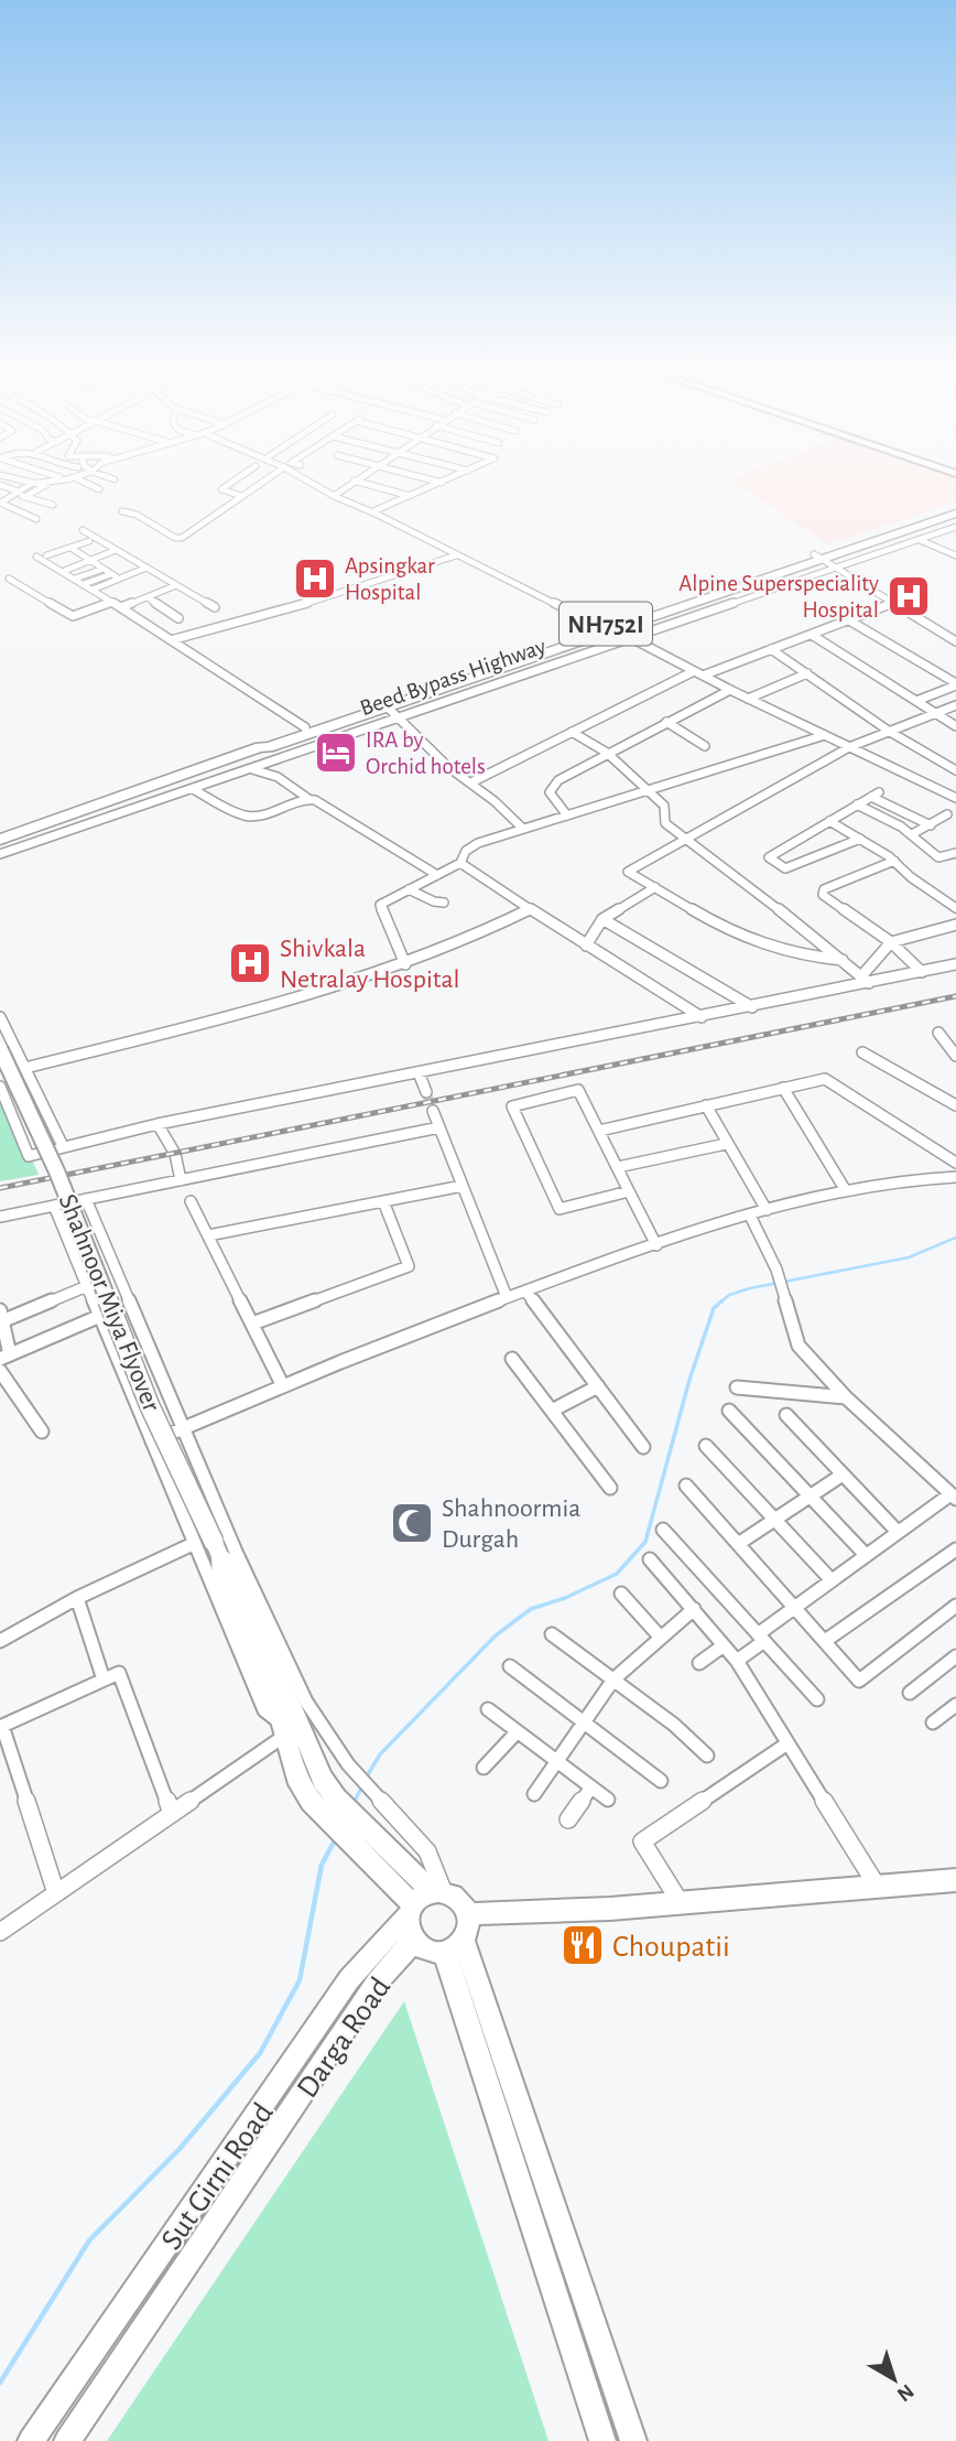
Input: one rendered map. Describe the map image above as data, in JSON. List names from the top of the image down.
{
  "streets": {
    "highway": ["NH752I", "Beed Bypass Highway"],
    "main road": ["Shahnoor Miya Flyover", "Darga Road", "Sut Girni Road"]
  },
  "crossings": [
    ["Shahnoor Miya Flyover", "Darga Road"],
    ["Shahnoor Miya Flyover", "Sut Girni Road"],
    ["Darga Road", "Sut Girni Road"]
  ],
  "places": {
    "hospital": ["Apsingkar Hospital", "Alpine Superspeciality Hospital", "Shivkala Netralay Hospital"],
    "hotel": ["IRA by Orchid hotels"],
    "mosque": ["Shahnoormia Durgah"],
    "restaurant": ["Choupatii"]
  },
  "north": "bottom right"
}
